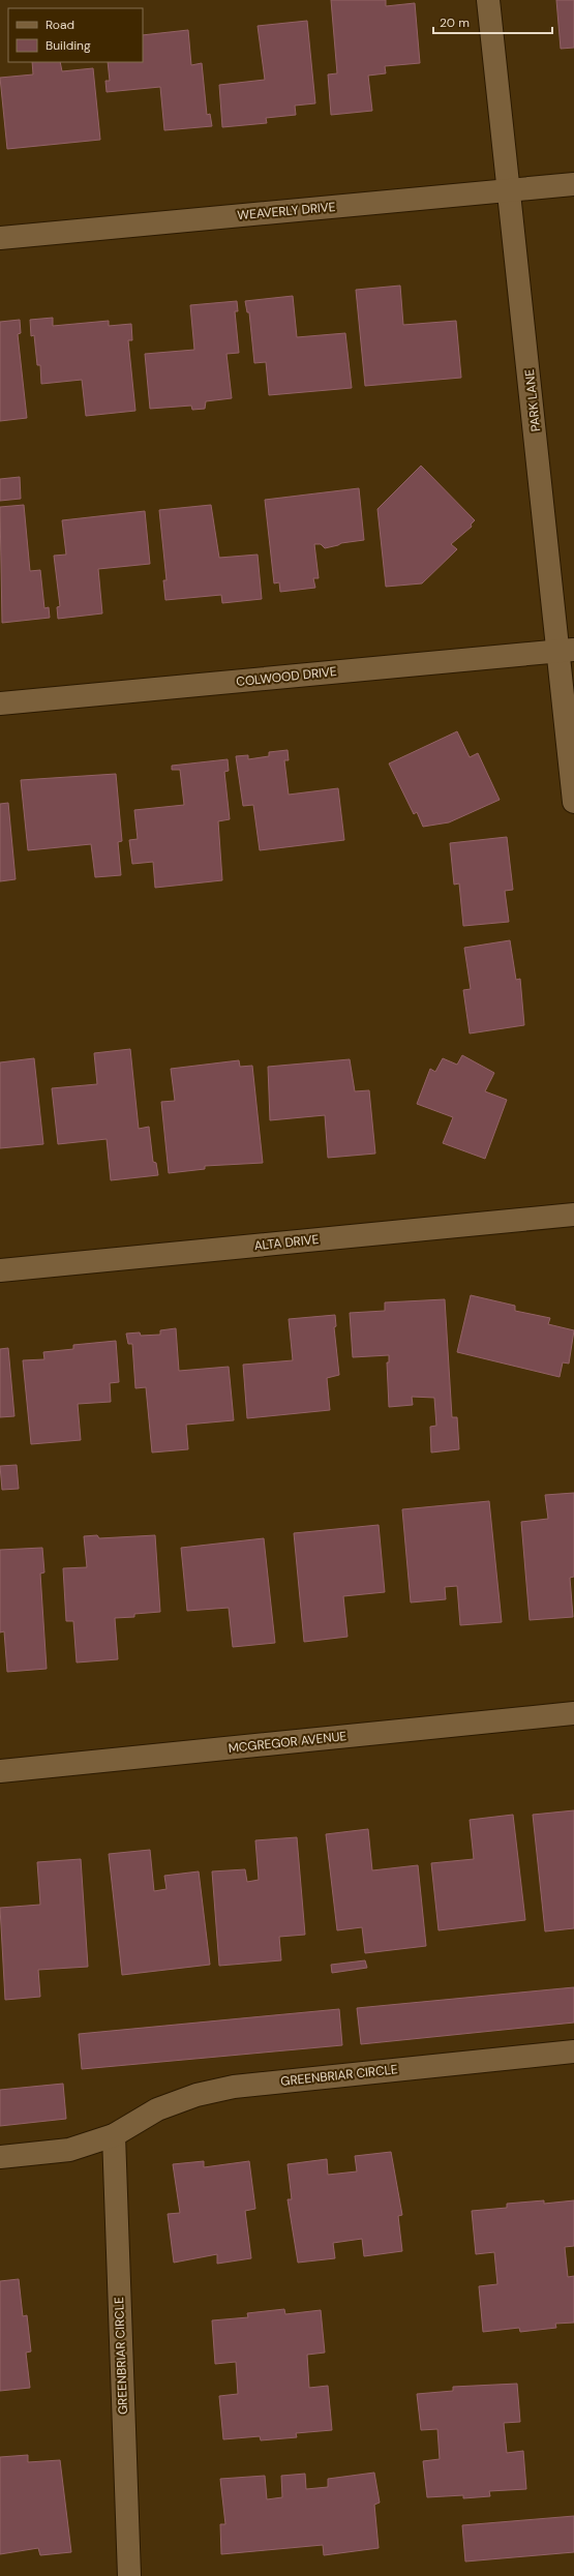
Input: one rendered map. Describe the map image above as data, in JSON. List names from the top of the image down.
{
  "streets": {
    "street": [
      "WEAVERLY DRIVE",
      "PARK LANE",
      "COLWOOD DRIVE",
      "ALTA DRIVE",
      "MCGREGOR AVENUE",
      "GREENBRIAR CIRCLE"
    ]
  },
  "crossings": [
    ["WEAVERLY DRIVE", "PARK LANE"],
    ["PARK LANE", "COLWOOD DRIVE"]
  ],
  "legend": ["Road", "Building"],
  "scale_bar": "20 m"
}
